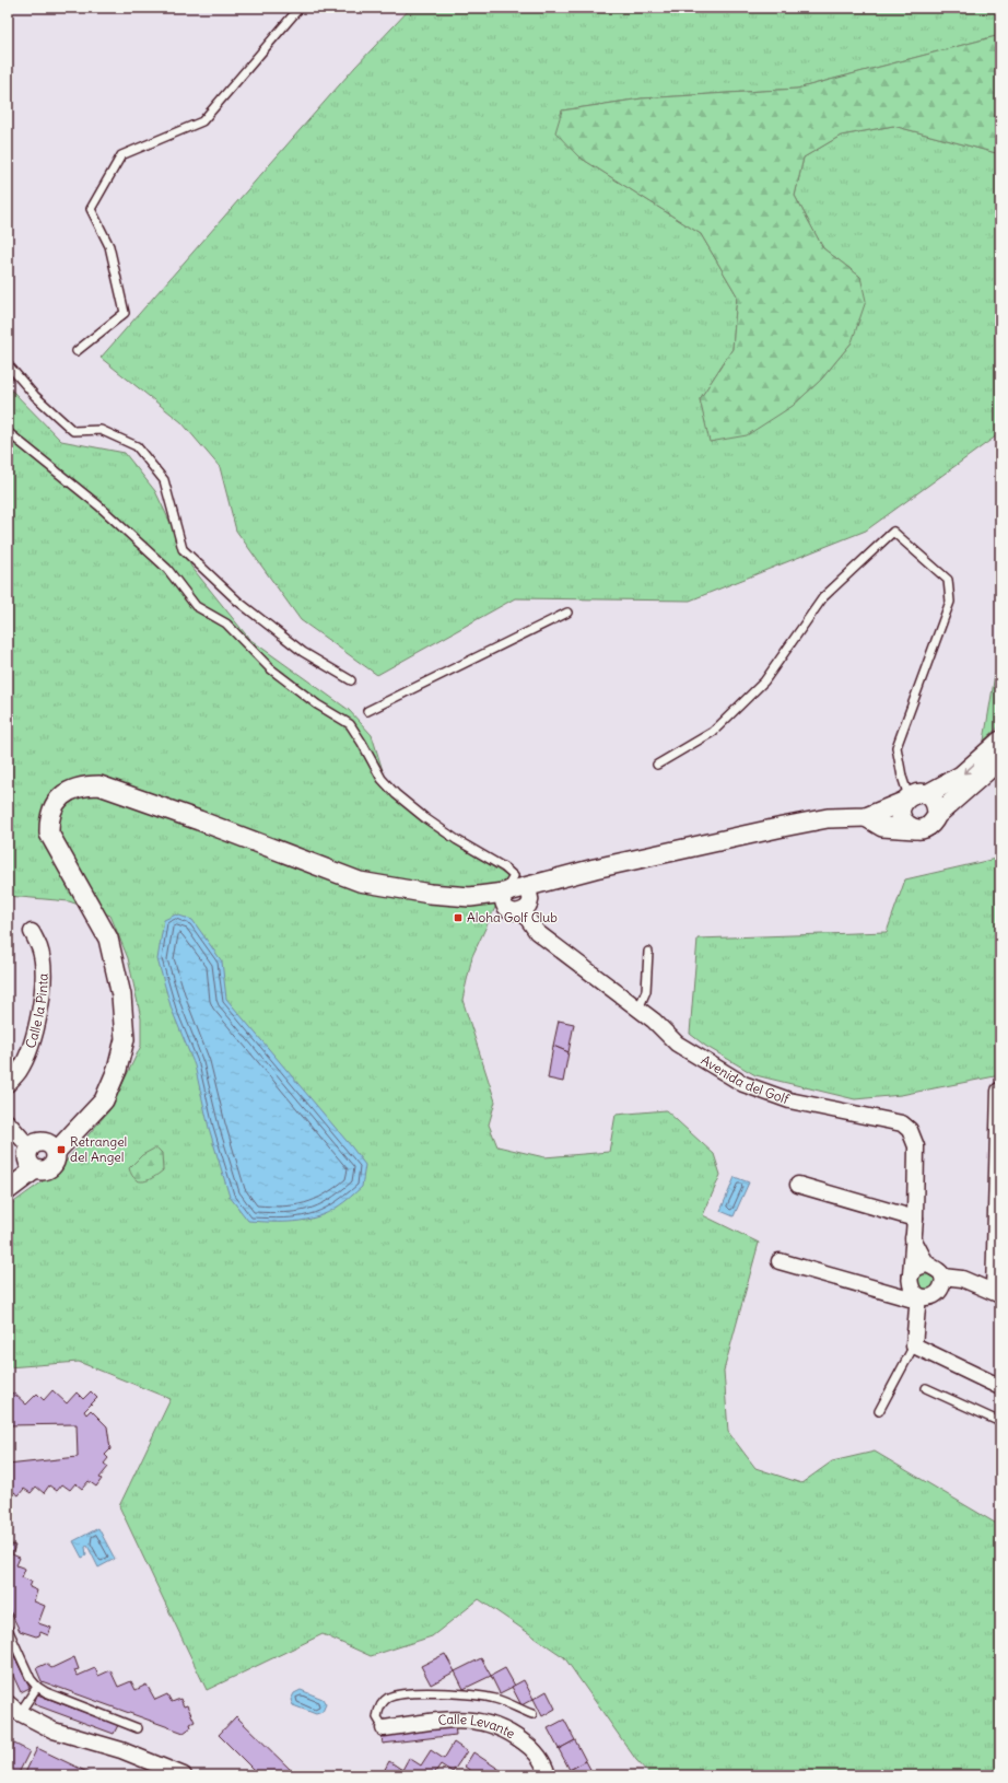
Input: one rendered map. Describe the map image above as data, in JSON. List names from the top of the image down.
{
  "streets": {
    "street": ["Calle la Pinta", "Avenida del Golf", "Calle Levante"]
  },
  "places": {
    "transit": ["Aloha Golf Club", "Retrangel del Angel"]
  }
}
